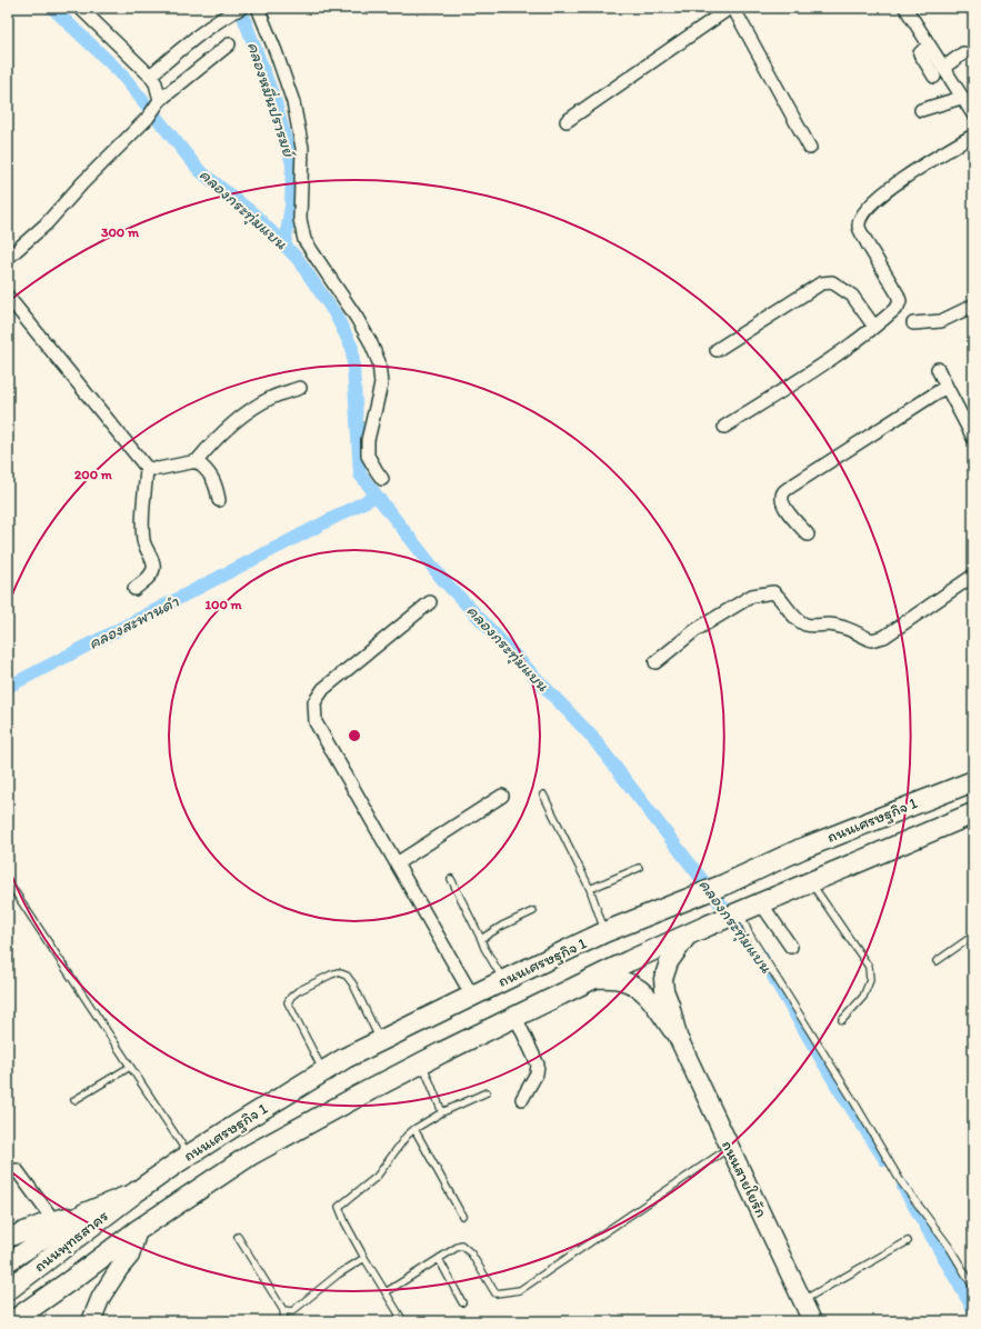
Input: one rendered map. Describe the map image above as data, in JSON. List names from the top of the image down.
{
  "streets": {
    "main road": ["ถนนเศรษฐกิจ 1", "ถนนพุทธสาคร"],
    "street": ["ถนนสายใยรัก"]
  },
  "crossings": [
    ["ถนนเศรษฐกิจ 1", "ถนนสายใยรัก"],
    ["ถนนเศรษฐกิจ 1", "ถนนพุทธสาคร"]
  ],
  "water": ["คลองหมื่นปรารมย์", "คลองกระทุ่มแบน", "คลองสะพานดำ"],
  "rings": ["300 m", "200 m", "100 m"]
}
